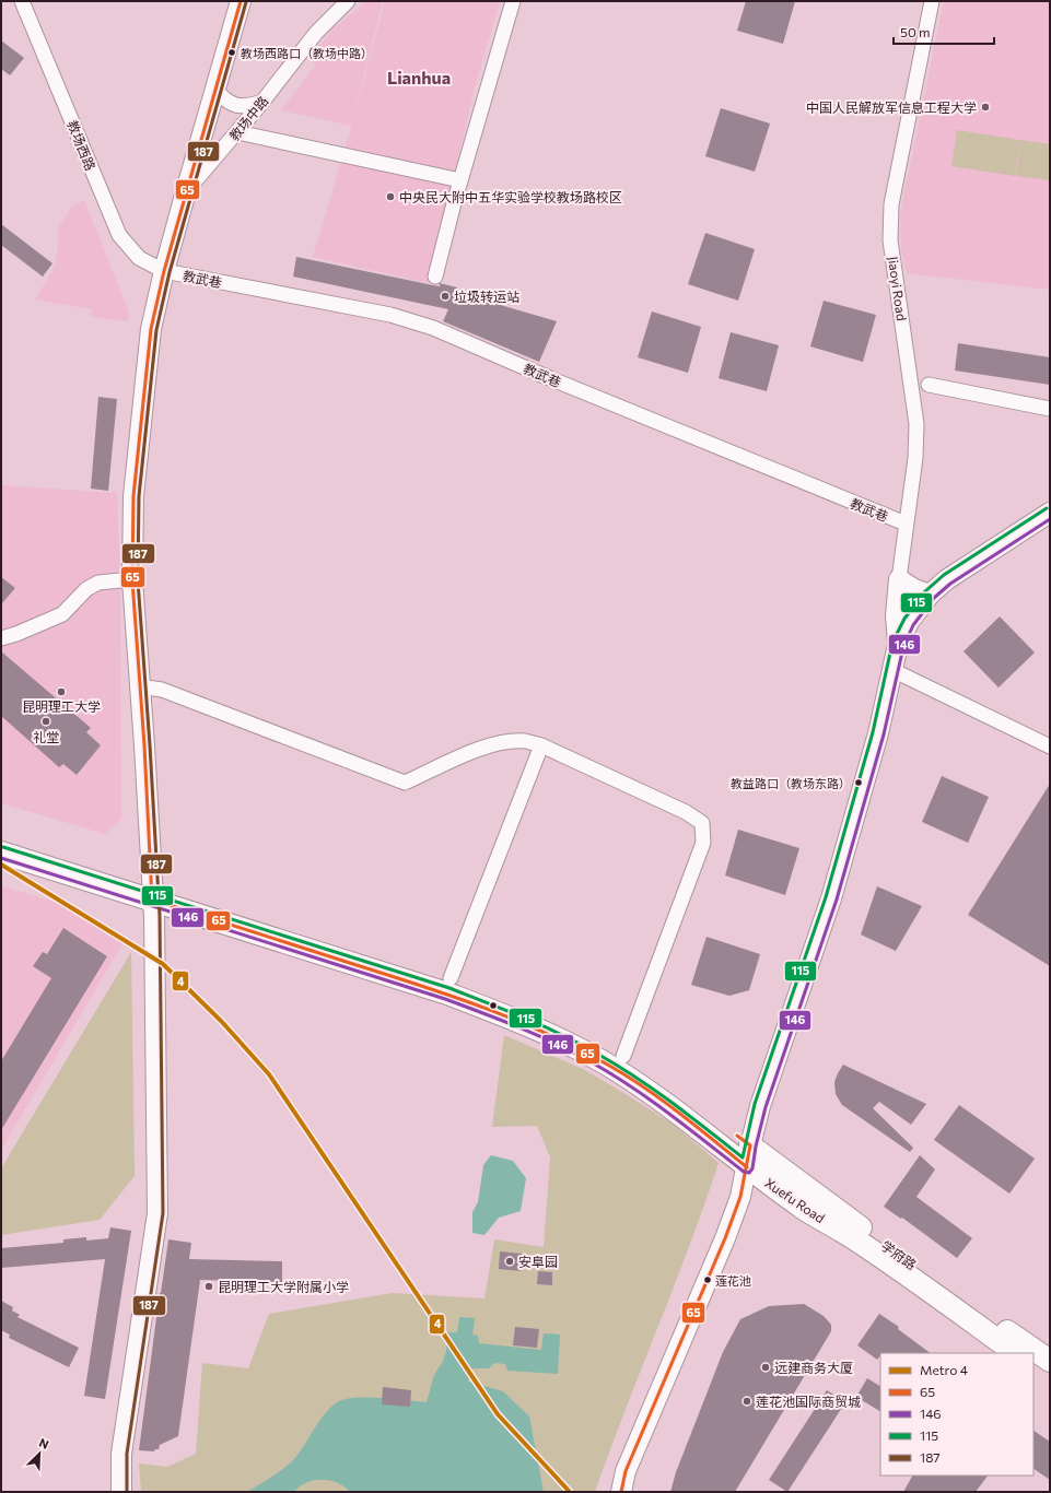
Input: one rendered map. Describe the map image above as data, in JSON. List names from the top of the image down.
{
  "streets": {
    "main road": ["教场中路", "Xuefu Road", "学府路"],
    "street": ["教场西路", "教武巷", "Jiaoyi Road"]
  },
  "crossings": [
    ["教场中路", "教场西路"],
    ["教场中路", "教武巷"],
    ["教场中路", "Xuefu Road"],
    ["教场西路", "教武巷"],
    ["教武巷", "Jiaoyi Road"],
    ["Xuefu Road", "学府路"]
  ],
  "districts": ["Lianhua"],
  "places": [
    "教场西路口（教场中路）",
    "中国人民解放军信息工程大学",
    "中央民大附中五华实验学校教场路校区",
    "垃圾转运站",
    "昆明理工大学",
    "礼堂",
    "教益路口（教场东路）",
    "安阜园",
    "莲花池",
    "昆明理工大学附属小学",
    "远建商务大厦",
    "莲花池国际商贸城"
  ],
  "lines": [
    "transit line 65",
    "transit line 187",
    "transit line 115",
    "transit line 146",
    "metro line 4"
  ],
  "legend": [
    "Metro 4",
    "65",
    "146",
    "115",
    "187"
  ],
  "scale_bar": "50 m",
  "north": "top right"
}
